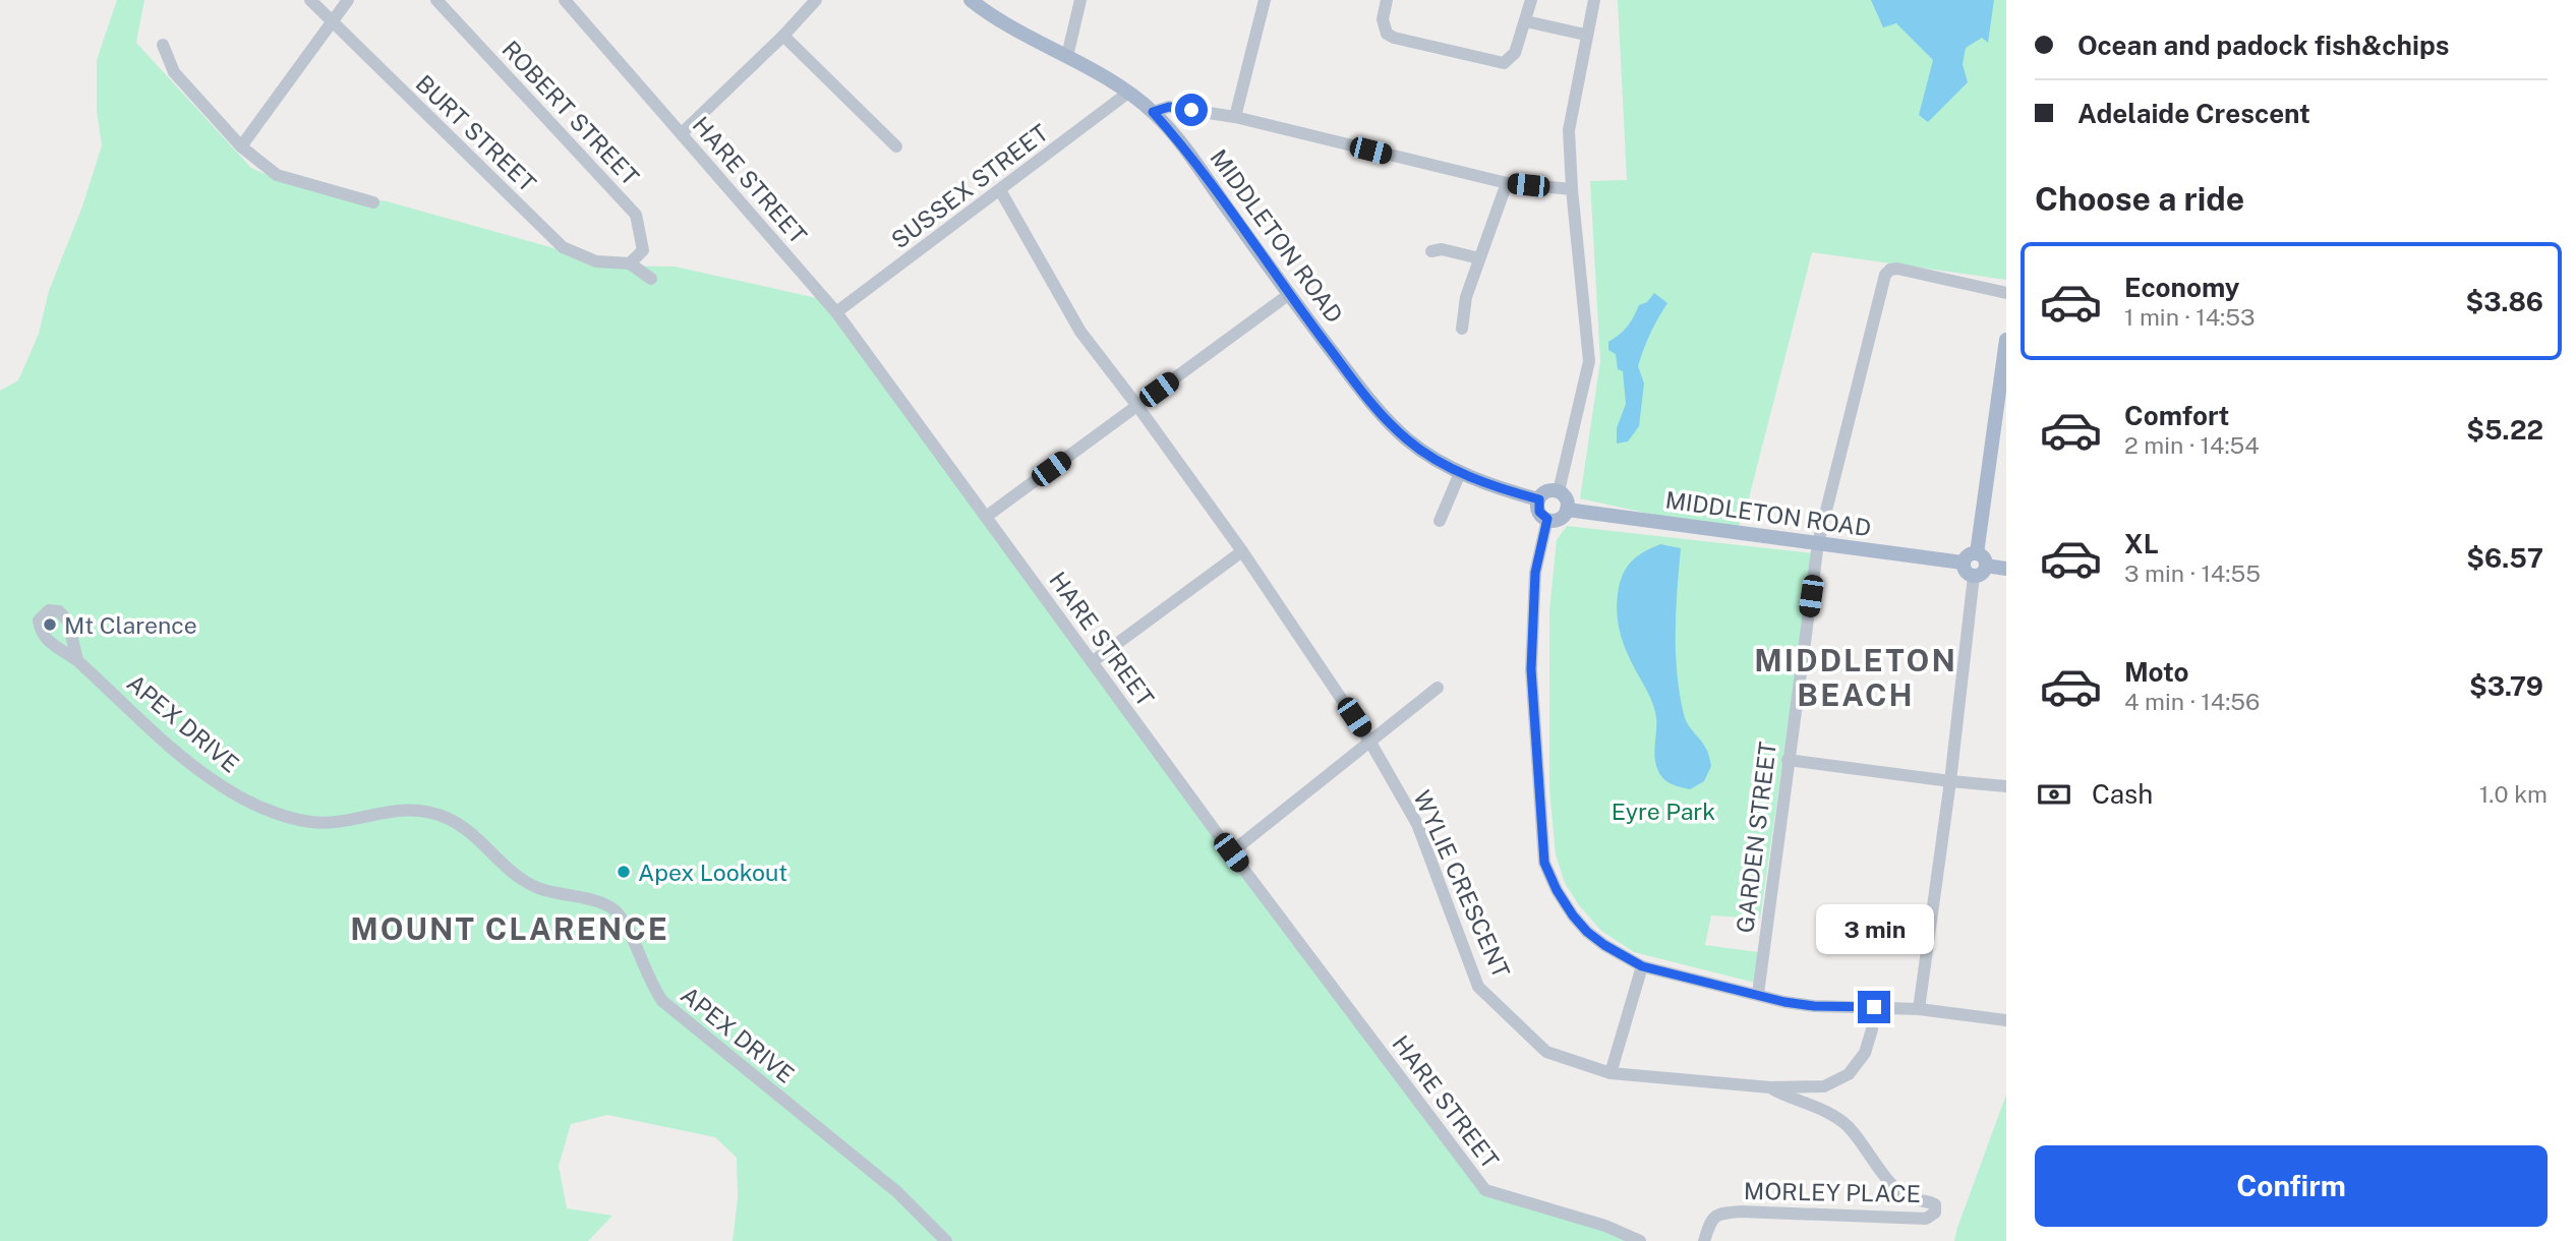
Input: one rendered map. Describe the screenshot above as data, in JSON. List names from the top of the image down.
{
  "streets": {
    "main road": ["MIDDLETON ROAD"],
    "street": [
      "ROBERT STREET",
      "BURT STREET",
      "HARE STREET",
      "SUSSEX STREET",
      "APEX DRIVE",
      "GARDEN STREET",
      "WYLIE CRESCENT",
      "MORLEY PLACE"
    ]
  },
  "crossings": [
    ["ROBERT STREET", "BURT STREET"],
    ["HARE STREET", "SUSSEX STREET"],
    ["SUSSEX STREET", "MIDDLETON ROAD"],
    ["SUSSEX STREET", "WYLIE CRESCENT"],
    ["MIDDLETON ROAD", "GARDEN STREET"],
    ["WYLIE CRESCENT", "MORLEY PLACE"]
  ],
  "districts": ["MIDDLETON BEACH", "MOUNT CLARENCE"],
  "parks": ["Eyre Park"],
  "places": ["Mt Clarence", "Apex Lookout"],
  "page": {
    "banner": ["Ocean and padock fish&chips", "Adelaide Crescent"],
    "heading": "Choose a ride",
    "list": [
      {
        "name": "Economy",
        "note": "1 min · 14:53",
        "value": "$3.86"
      },
      {
        "name": "Comfort",
        "note": "2 min · 14:54",
        "value": "$5.22"
      },
      {
        "name": "XL",
        "note": "3 min · 14:55",
        "value": "$6.57"
      },
      {
        "name": "Moto",
        "note": "4 min · 14:56",
        "value": "$3.79"
      }
    ],
    "pay": ["Cash", "1.0 km"],
    "bubble": "3 min",
    "buttons": "Confirm"
  }
}
